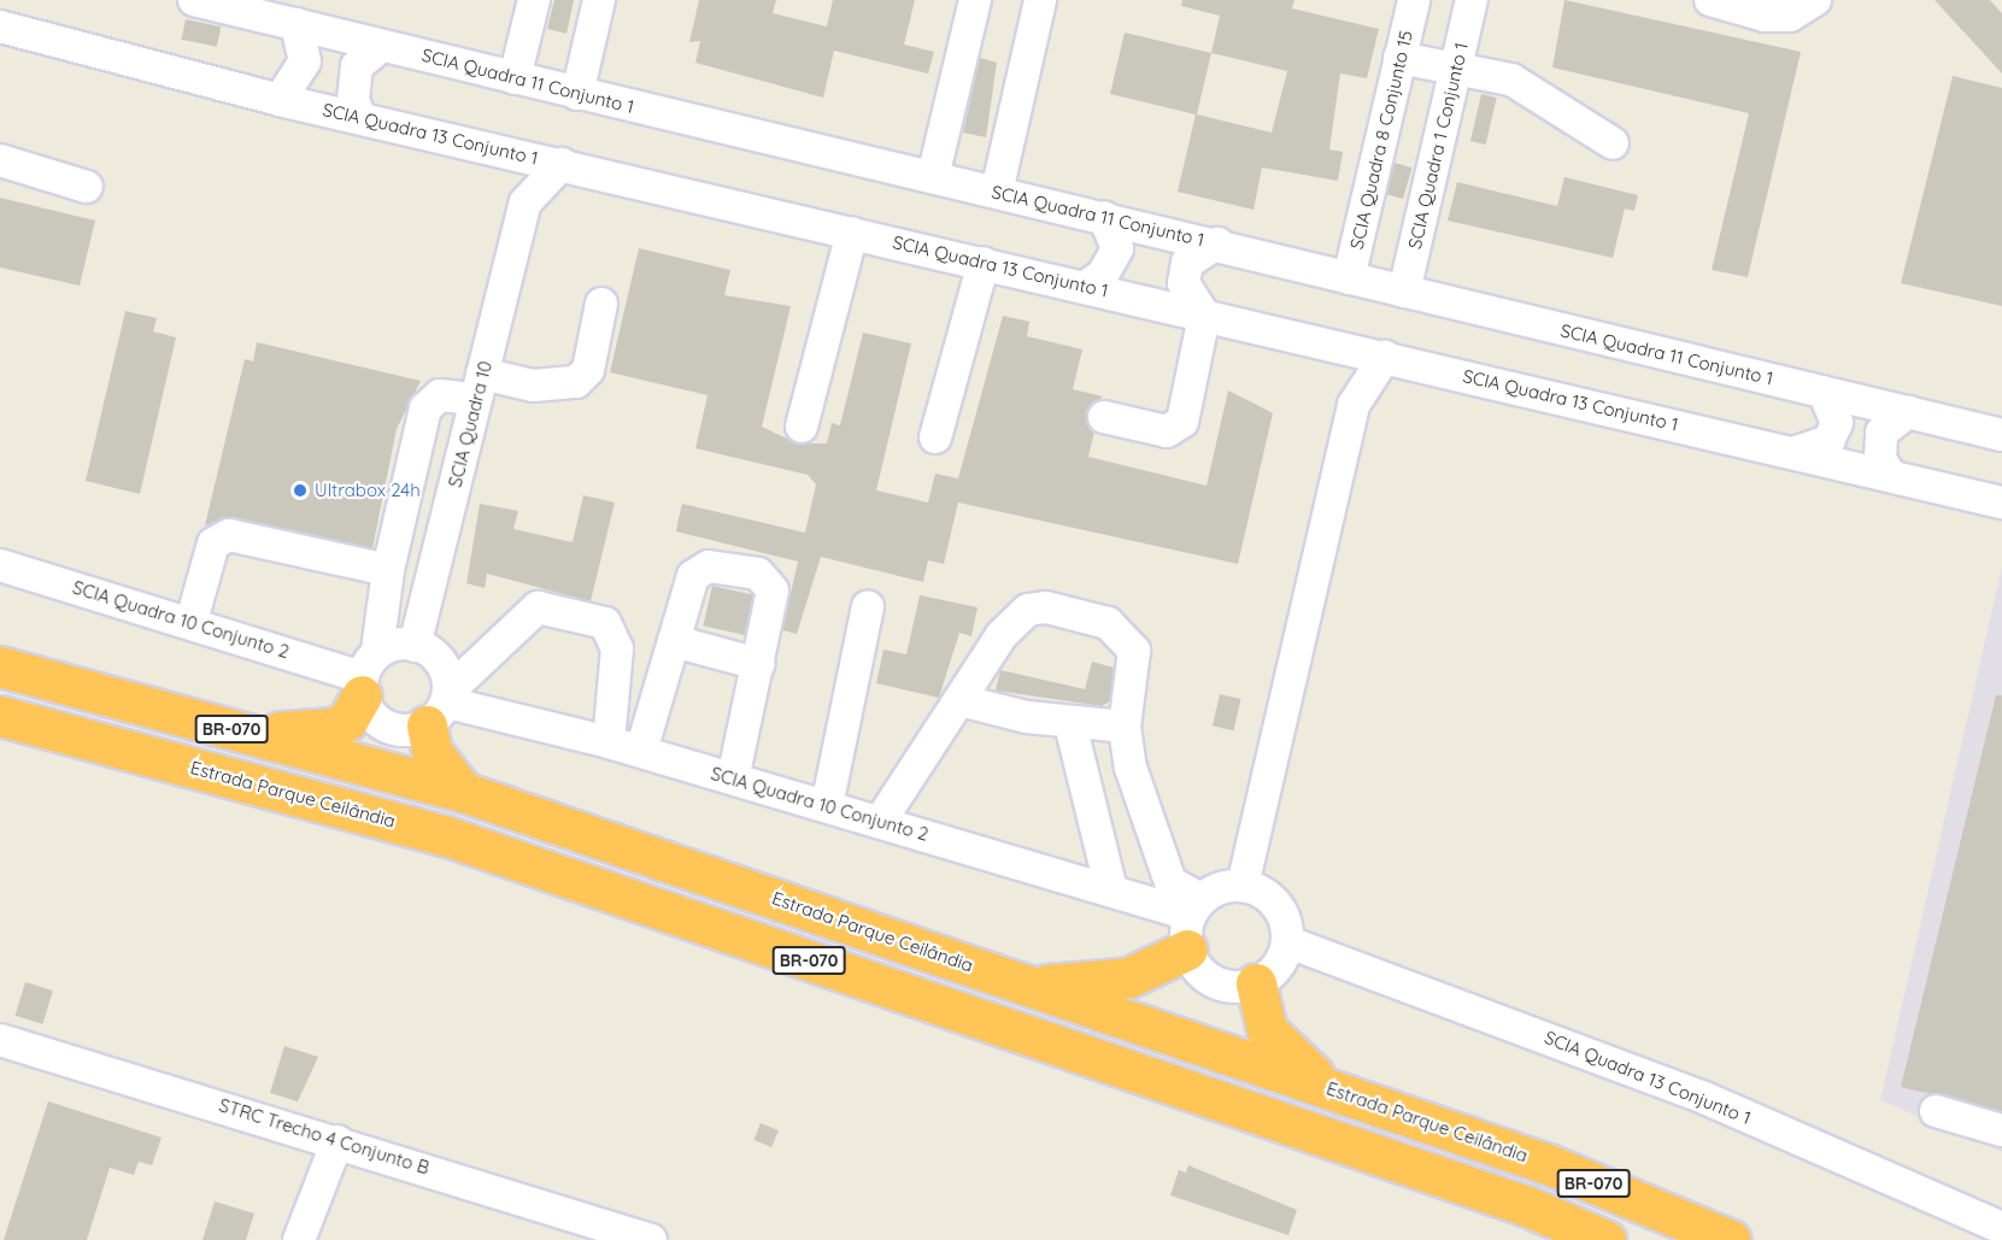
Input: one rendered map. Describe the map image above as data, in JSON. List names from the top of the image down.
{
  "streets": {
    "highway": ["BR-070", "Estrada Parque Ceilândia"],
    "street": [
      "SCIA Quadra 11 Conjunto 1",
      "SCIA Quadra 13 Conjunto 1",
      "SCIA Quadra 8 Conjunto 15",
      "SCIA Quadra 1 Conjunto 1",
      "SCIA Quadra 10",
      "SCIA Quadra 10 Conjunto 2",
      "STRC Trecho 4 Conjunto B"
    ]
  },
  "crossings": [
    ["SCIA Quadra 11 Conjunto 1", "SCIA Quadra 8 Conjunto 15"],
    ["SCIA Quadra 11 Conjunto 1", "SCIA Quadra 1 Conjunto 1"],
    ["SCIA Quadra 13 Conjunto 1", "SCIA Quadra 10"],
    ["SCIA Quadra 13 Conjunto 1", "SCIA Quadra 10 Conjunto 2"],
    ["SCIA Quadra 10", "SCIA Quadra 10 Conjunto 2"]
  ],
  "places": ["Ultrabox 24h"]
}
